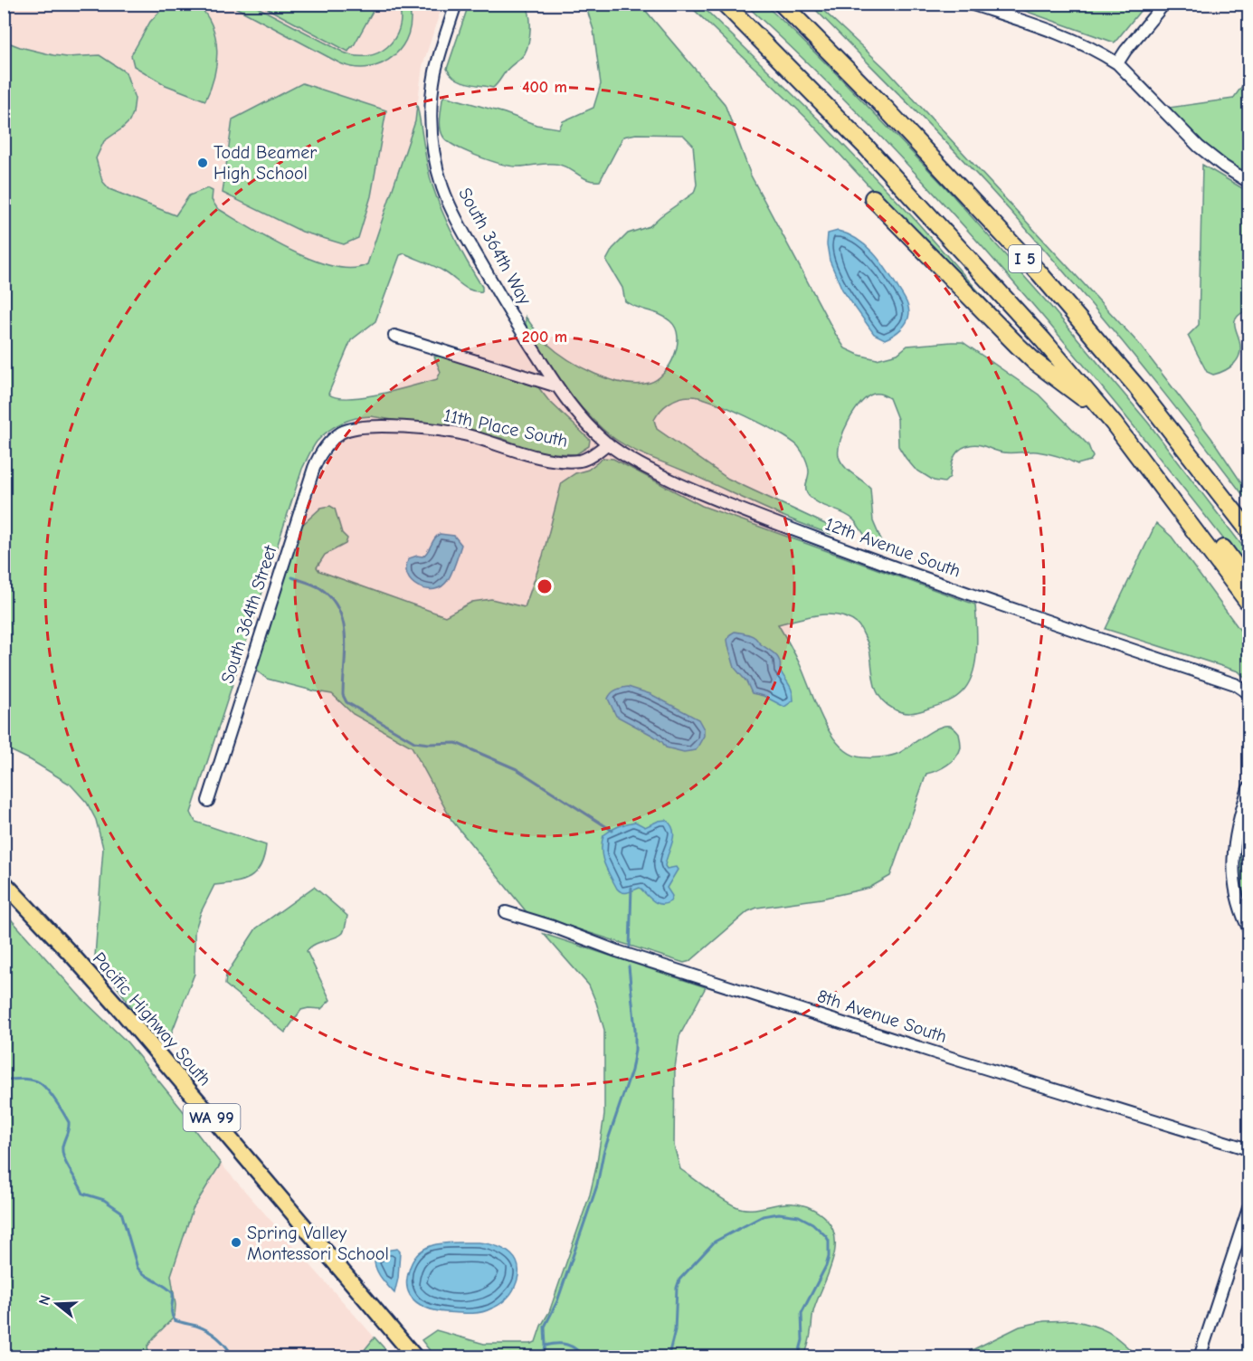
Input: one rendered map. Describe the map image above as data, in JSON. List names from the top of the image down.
{
  "streets": {
    "highway": ["I 5"],
    "main road": ["Pacific Highway South", "WA 99"],
    "street": [
      "South 364th Way",
      "11th Place South",
      "12th Avenue South",
      "South 364th Street",
      "8th Avenue South"
    ]
  },
  "crossings": [
    ["South 364th Way", "12th Avenue South"],
    ["11th Place South", "12th Avenue South"],
    ["11th Place South", "South 364th Street"]
  ],
  "places": ["Todd Beamer High School", "Spring Valley Montessori School"],
  "north": "left",
  "rings": ["400 m", "200 m"]
}
